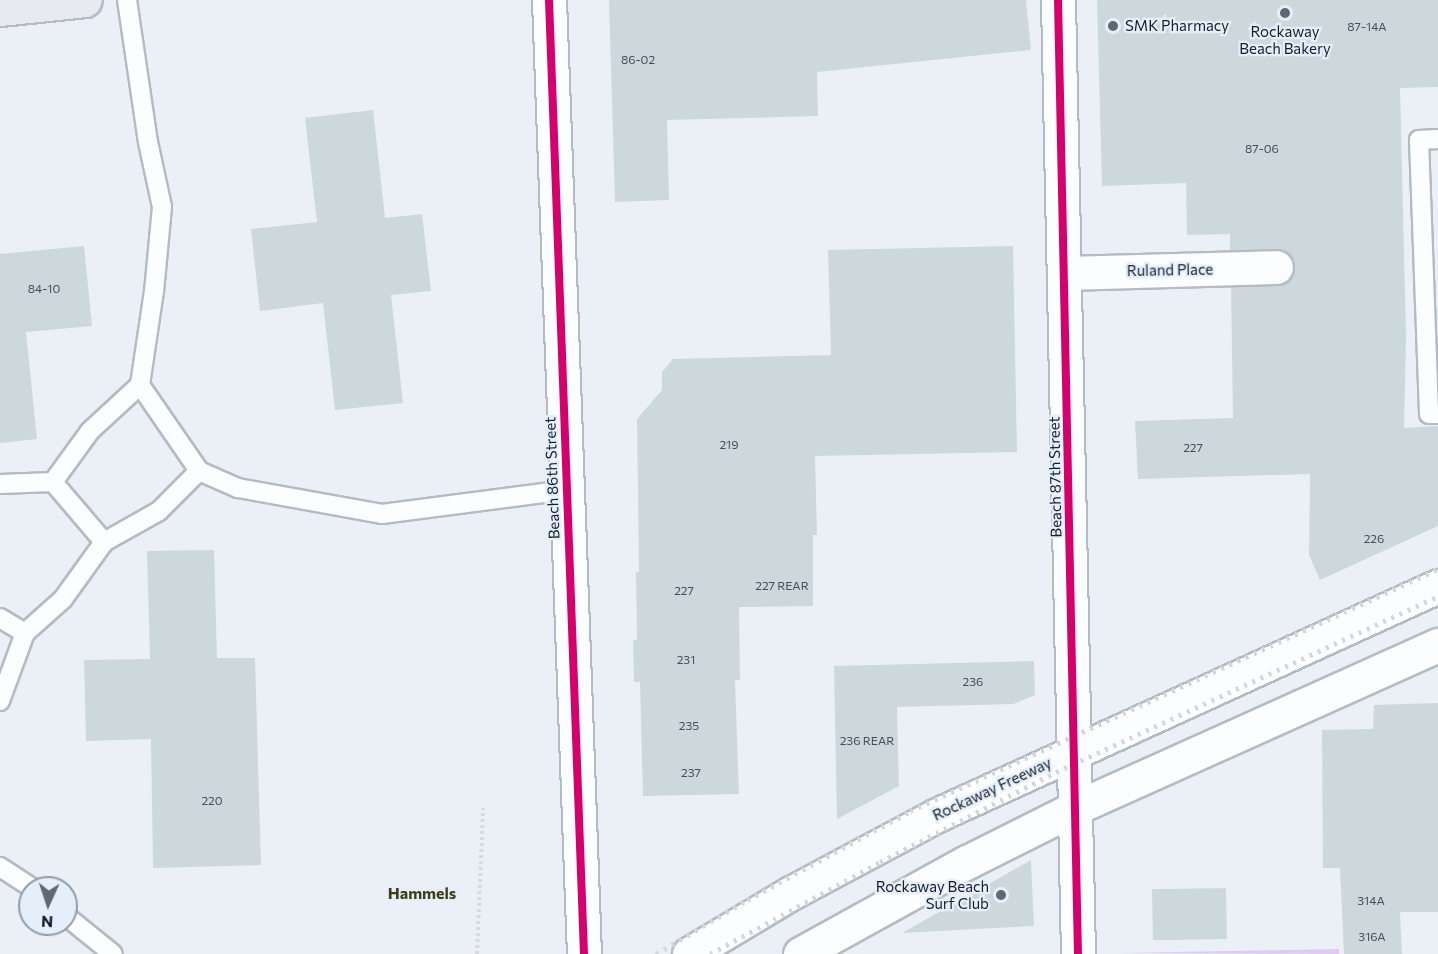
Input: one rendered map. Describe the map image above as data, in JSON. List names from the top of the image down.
{
  "streets": {
    "street": [
      "Ruland Place",
      "Beach 87th Street",
      "Beach 86th Street",
      "Rockaway Freeway"
    ]
  },
  "crossings": [
    ["Ruland Place", "Beach 87th Street"],
    ["Beach 87th Street", "Rockaway Freeway"]
  ],
  "districts": ["Hammels"],
  "places": ["Rockaway Beach Bakery", "SMK Pharmacy", "Rockaway Beach Surf Club"],
  "house_numbers": [
    "87-14A",
    "86-02",
    "87-06",
    "84-10",
    "219",
    "227",
    "226",
    "227 REAR",
    "227",
    "231",
    "236",
    "235",
    "236 REAR",
    "237",
    "220",
    "314A",
    "316A"
  ],
  "north": "bottom"
}
